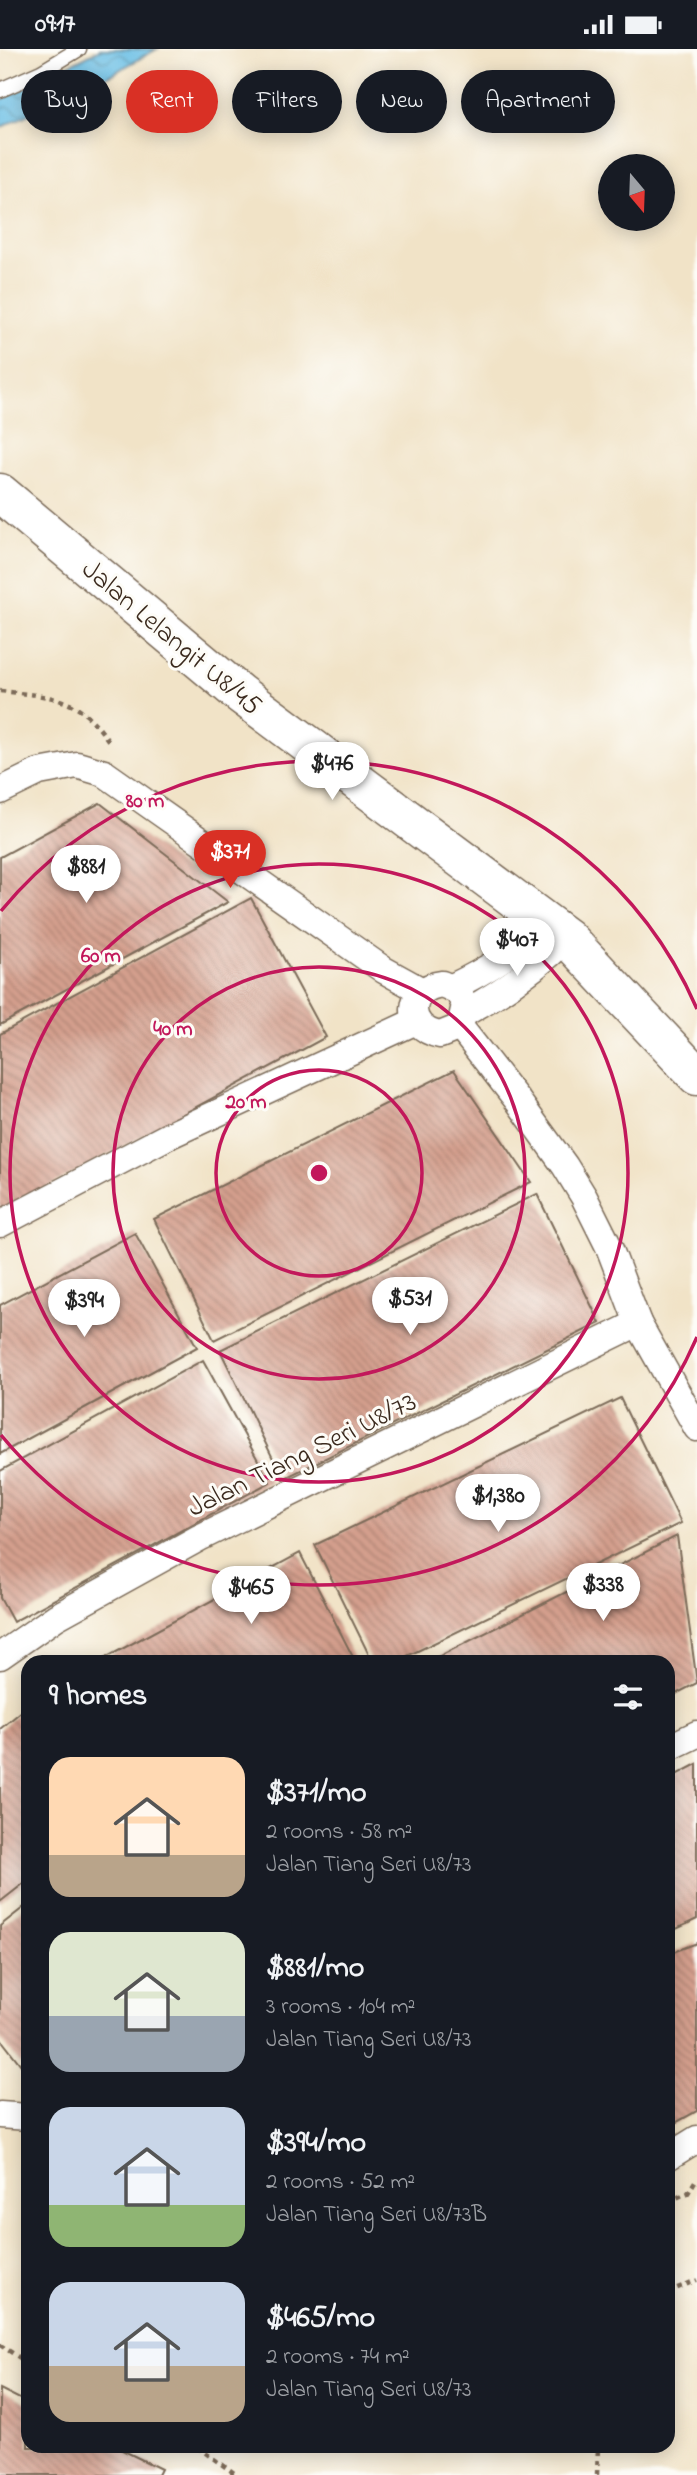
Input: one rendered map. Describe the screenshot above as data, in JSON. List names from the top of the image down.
{
  "streets": {
    "street": ["Jalan Lelangit U8/45", "Jalan Tiang Seri U8/73"]
  },
  "north": "bottom",
  "page": {
    "status": "09:17",
    "chip": [
      "Buy",
      "Rent",
      "Filters",
      "New",
      "Apartment"
    ],
    "price": [
      "$476",
      "$371",
      "$881",
      "$407",
      "$531",
      "$394",
      "$1,380",
      "$338",
      "$465"
    ],
    "heading": "9 homes",
    "list": [
      {
        "name": "$371/mo",
        "note": "2 rooms · 58 m² · Jalan Tiang Seri U8/73"
      },
      {
        "name": "$881/mo",
        "note": "3 rooms · 104 m² · Jalan Tiang Seri U8/73"
      },
      {
        "name": "$394/mo",
        "note": "2 rooms · 52 m² · Jalan Tiang Seri U8/73B"
      },
      {
        "name": "$465/mo",
        "note": "2 rooms · 74 m² · Jalan Tiang Seri U8/73"
      }
    ]
  },
  "rings": [
    "80 m",
    "60 m",
    "40 m",
    "20 m"
  ]
}
